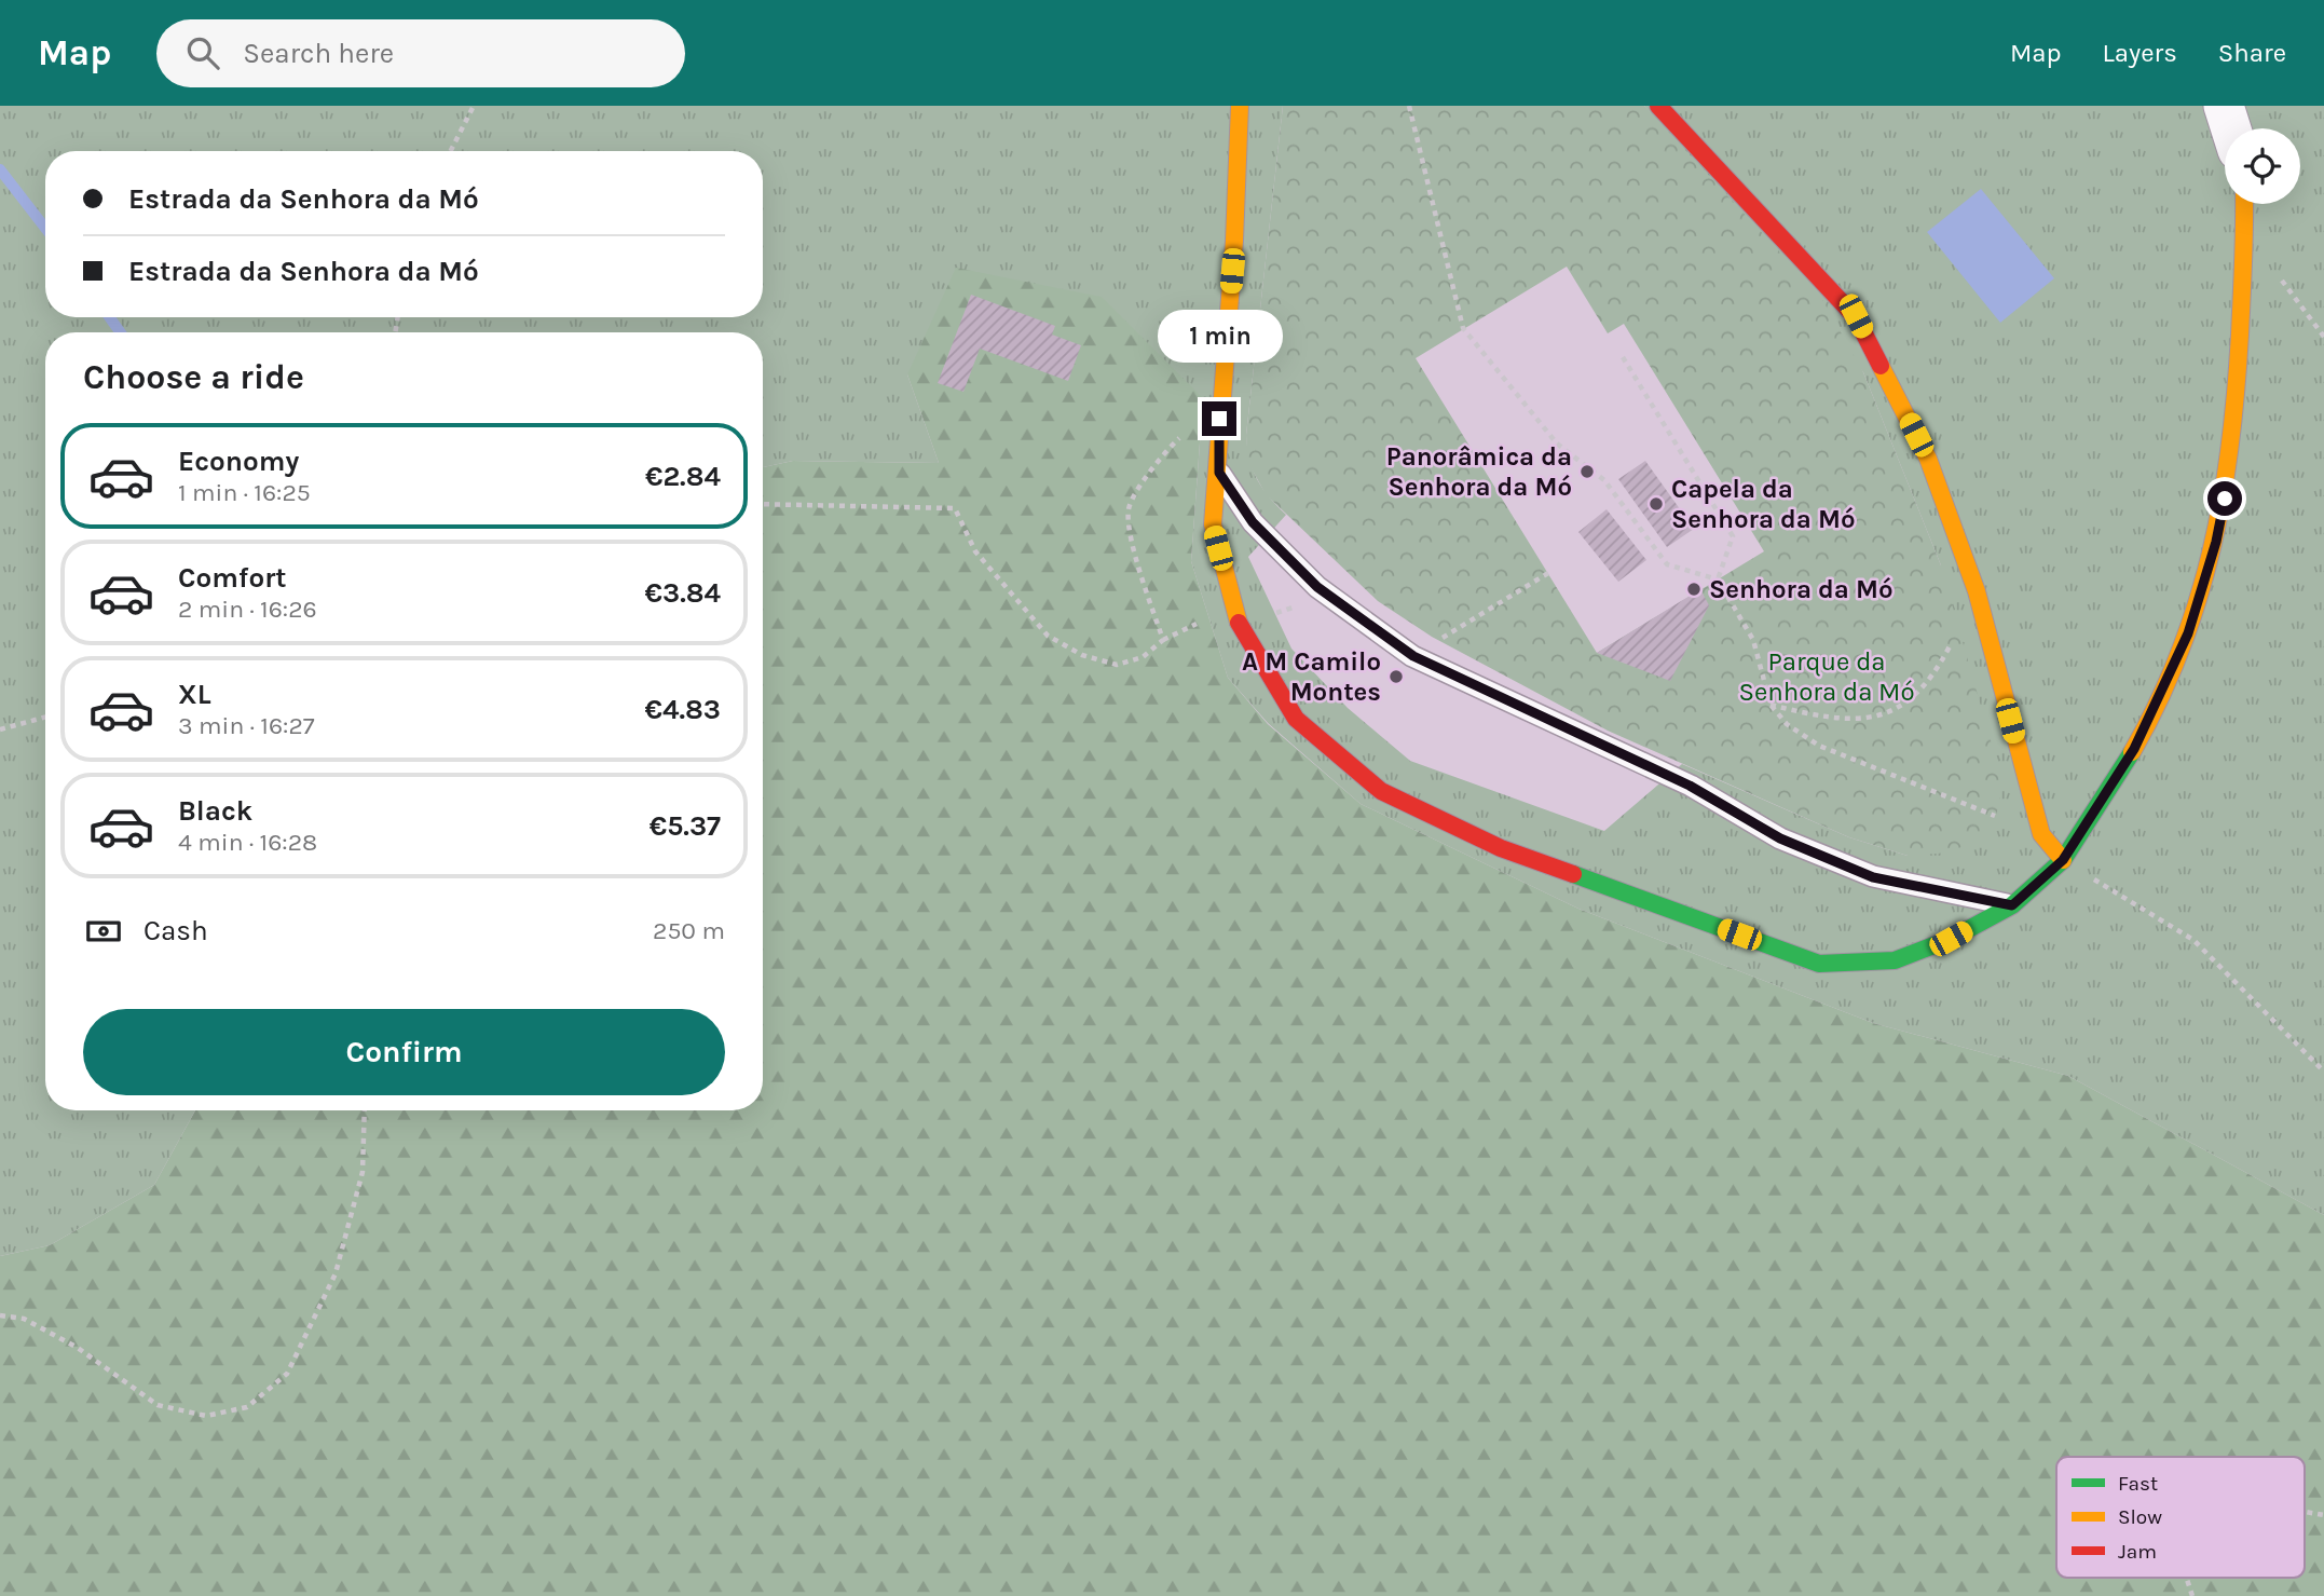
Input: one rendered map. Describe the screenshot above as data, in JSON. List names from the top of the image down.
{
  "parks": ["Parque da Senhora da Mó"],
  "places": [
    "Panorâmica da Senhora da Mó",
    "Capela da Senhora da Mó",
    "Senhora da Mó",
    "A M Camilo Montes"
  ],
  "legend": ["Fast", "Slow", "Jam"],
  "page": {
    "header": "Map",
    "search": "Search here",
    "nav": ["Map", "Layers", "Share"],
    "banner": ["Estrada da Senhora da Mó", "Estrada da Senhora da Mó"],
    "bubble": "1 min",
    "heading": "Choose a ride",
    "list": [
      {
        "name": "Economy",
        "note": "1 min · 16:25",
        "value": "€2.84"
      },
      {
        "name": "Comfort",
        "note": "2 min · 16:26",
        "value": "€3.84"
      },
      {
        "name": "XL",
        "note": "3 min · 16:27",
        "value": "€4.83"
      },
      {
        "name": "Black",
        "note": "4 min · 16:28",
        "value": "€5.37"
      }
    ],
    "pay": ["Cash", "250 m"],
    "buttons": "Confirm"
  }
}
